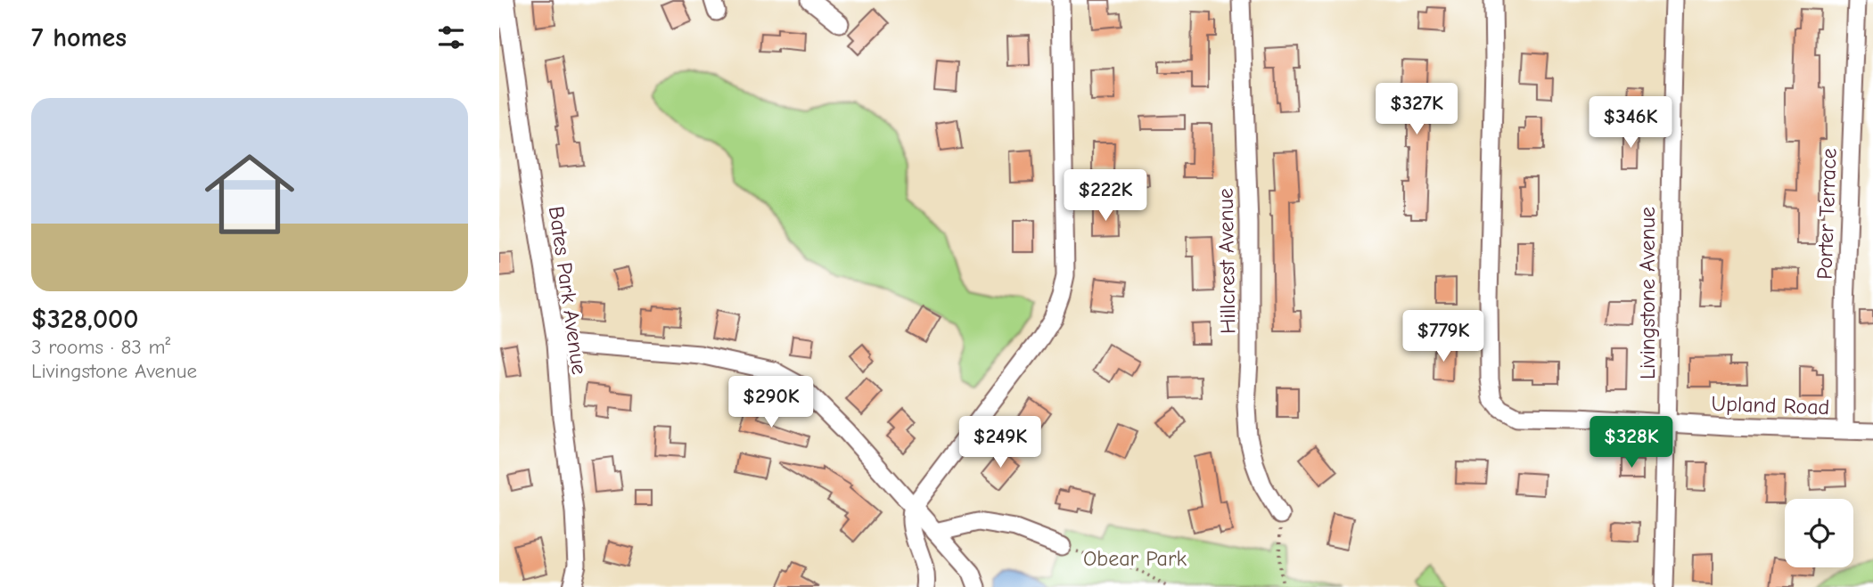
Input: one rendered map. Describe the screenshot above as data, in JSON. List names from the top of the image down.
{
  "streets": {
    "street": [
      "Porter Terrace",
      "Hillcrest Avenue",
      "Bates Park Avenue",
      "Livingstone Avenue",
      "Upland Road"
    ]
  },
  "crossings": [
    ["Porter Terrace", "Upland Road"],
    ["Livingstone Avenue", "Upland Road"]
  ],
  "parks": ["Obear Park"],
  "page": {
    "heading": "7 homes",
    "list": [
      {
        "name": "$328,000",
        "note": "3 rooms · 83 m² · Livingstone Avenue"
      }
    ],
    "price": [
      "$327K",
      "$346K",
      "$222K",
      "$779K",
      "$290K",
      "$249K",
      "$328K"
    ]
  }
}
